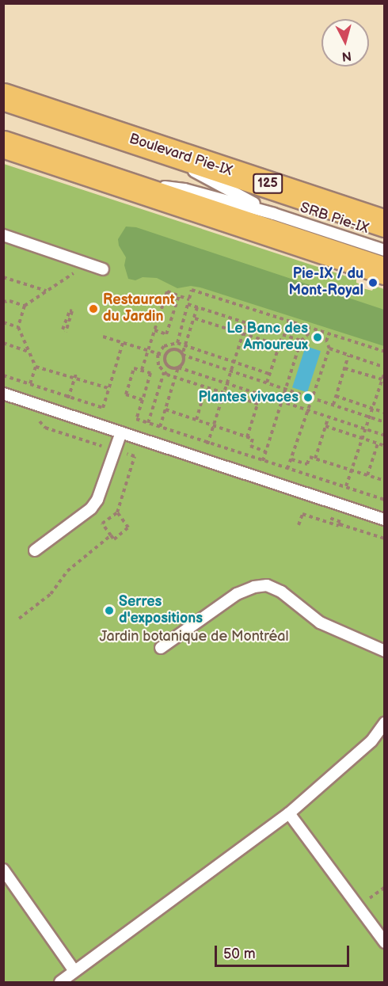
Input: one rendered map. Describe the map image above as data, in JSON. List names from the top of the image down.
{
  "streets": {
    "main road": ["Boulevard Pie-IX", "125"],
    "lane": ["SRB Pie-IX"]
  },
  "crossings": [
    ["Boulevard Pie-IX", "SRB Pie-IX"]
  ],
  "parks": ["Jardin botanique de Montréal"],
  "places": [
    "Pie-IX / du Mont-Royal",
    "Restaurant du Jardin",
    "Le Banc des Amoureux",
    "Plantes vivaces",
    "Serres d'expositions"
  ],
  "scale_bar": "50 m",
  "north": "bottom"
}
